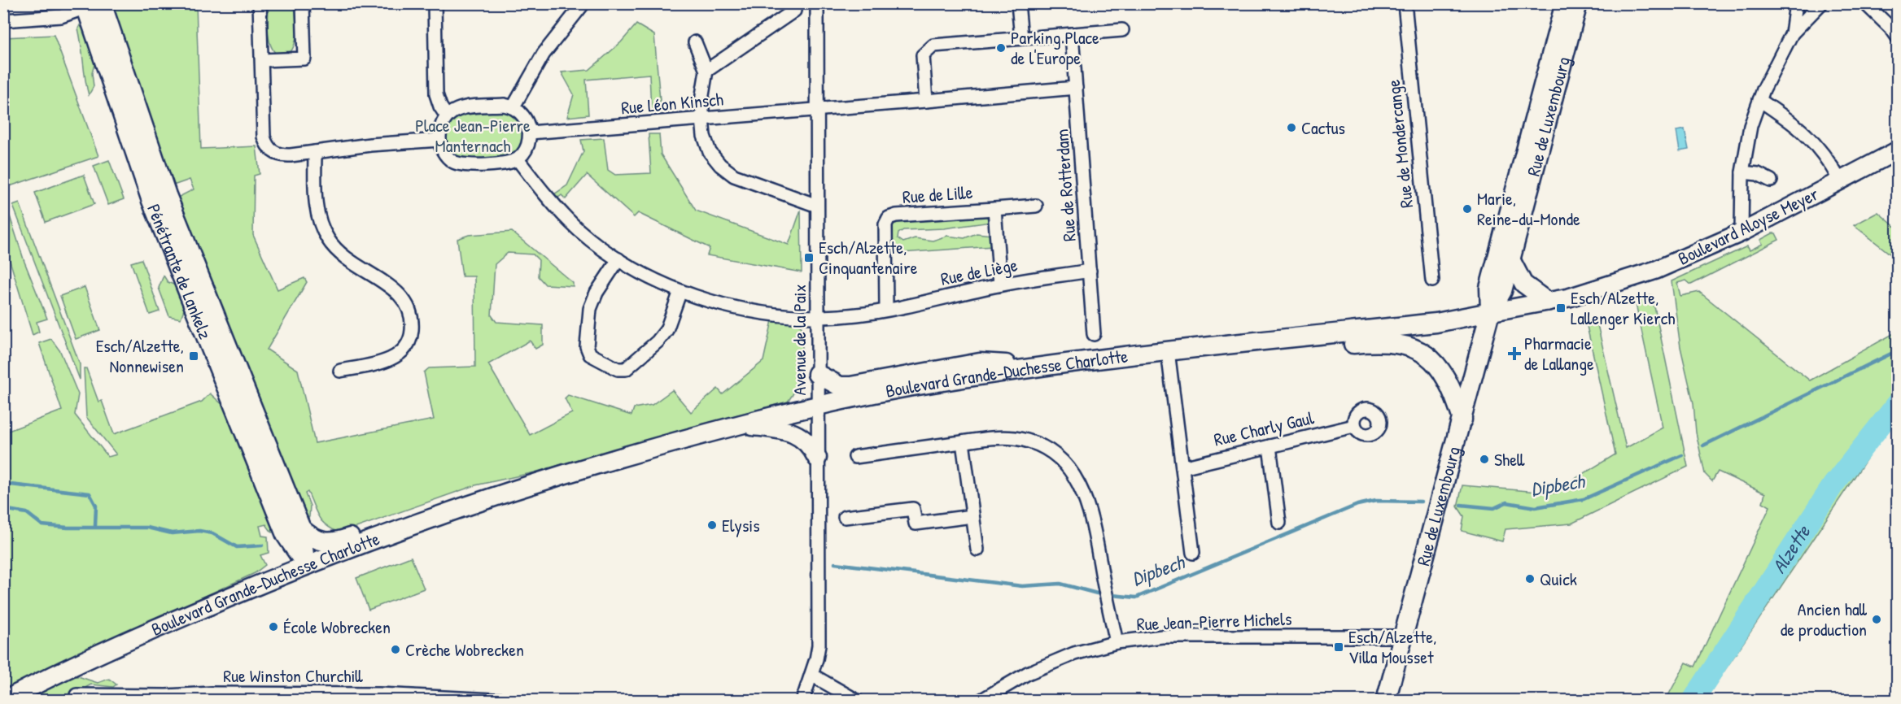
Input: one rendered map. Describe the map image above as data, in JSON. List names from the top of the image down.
{
  "streets": {
    "main road": [
      "Rue de Luxembourg",
      "Boulevard Aloyse Meyer",
      "Pénétrante de Lankelz",
      "Boulevard Grande-Duchesse Charlotte"
    ],
    "street": [
      "Rue Léon Kinsch",
      "Rue de Mondercange",
      "Rue de Rotterdam",
      "Rue de Lille",
      "Rue de Liège",
      "Avenue de la Paix",
      "Rue Charly Gaul",
      "Rue Jean-Pierre Michels",
      "Rue Winston Churchill"
    ]
  },
  "crossings": [
    ["Rue Léon Kinsch", "Rue de Rotterdam"],
    ["Rue Léon Kinsch", "Avenue de la Paix"],
    ["Rue de Luxembourg", "Boulevard Aloyse Meyer"],
    ["Rue de Luxembourg", "Boulevard Grande-Duchesse Charlotte"],
    ["Rue de Luxembourg", "Rue Jean-Pierre Michels"],
    ["Rue de Rotterdam", "Rue de Liège"],
    ["Rue de Lille", "Rue de Liège"],
    ["Boulevard Aloyse Meyer", "Boulevard Grande-Duchesse Charlotte"],
    ["Pénétrante de Lankelz", "Boulevard Grande-Duchesse Charlotte"],
    ["Rue de Liège", "Avenue de la Paix"],
    ["Avenue de la Paix", "Boulevard Grande-Duchesse Charlotte"]
  ],
  "water": ["Dipbech", "Alzette"],
  "parks": ["Place Jean-Pierre Manternach"],
  "places": {
    "other": [
      "Parking Place de l'Europe",
      "Cactus",
      "Marie, Reine-du-Monde",
      "Shell",
      "Elysis",
      "Quick",
      "Ancien hall de production",
      "École Wobrecken",
      "Crèche Wobrecken"
    ],
    "transit": [
      "Esch/Alzette, Cinquantenaire",
      "Esch/Alzette, Lallenger Kierch",
      "Esch/Alzette, Nonnewisen",
      "Esch/Alzette, Villa Mousset"
    ],
    "health": ["Pharmacie de Lallange"]
  }
}
